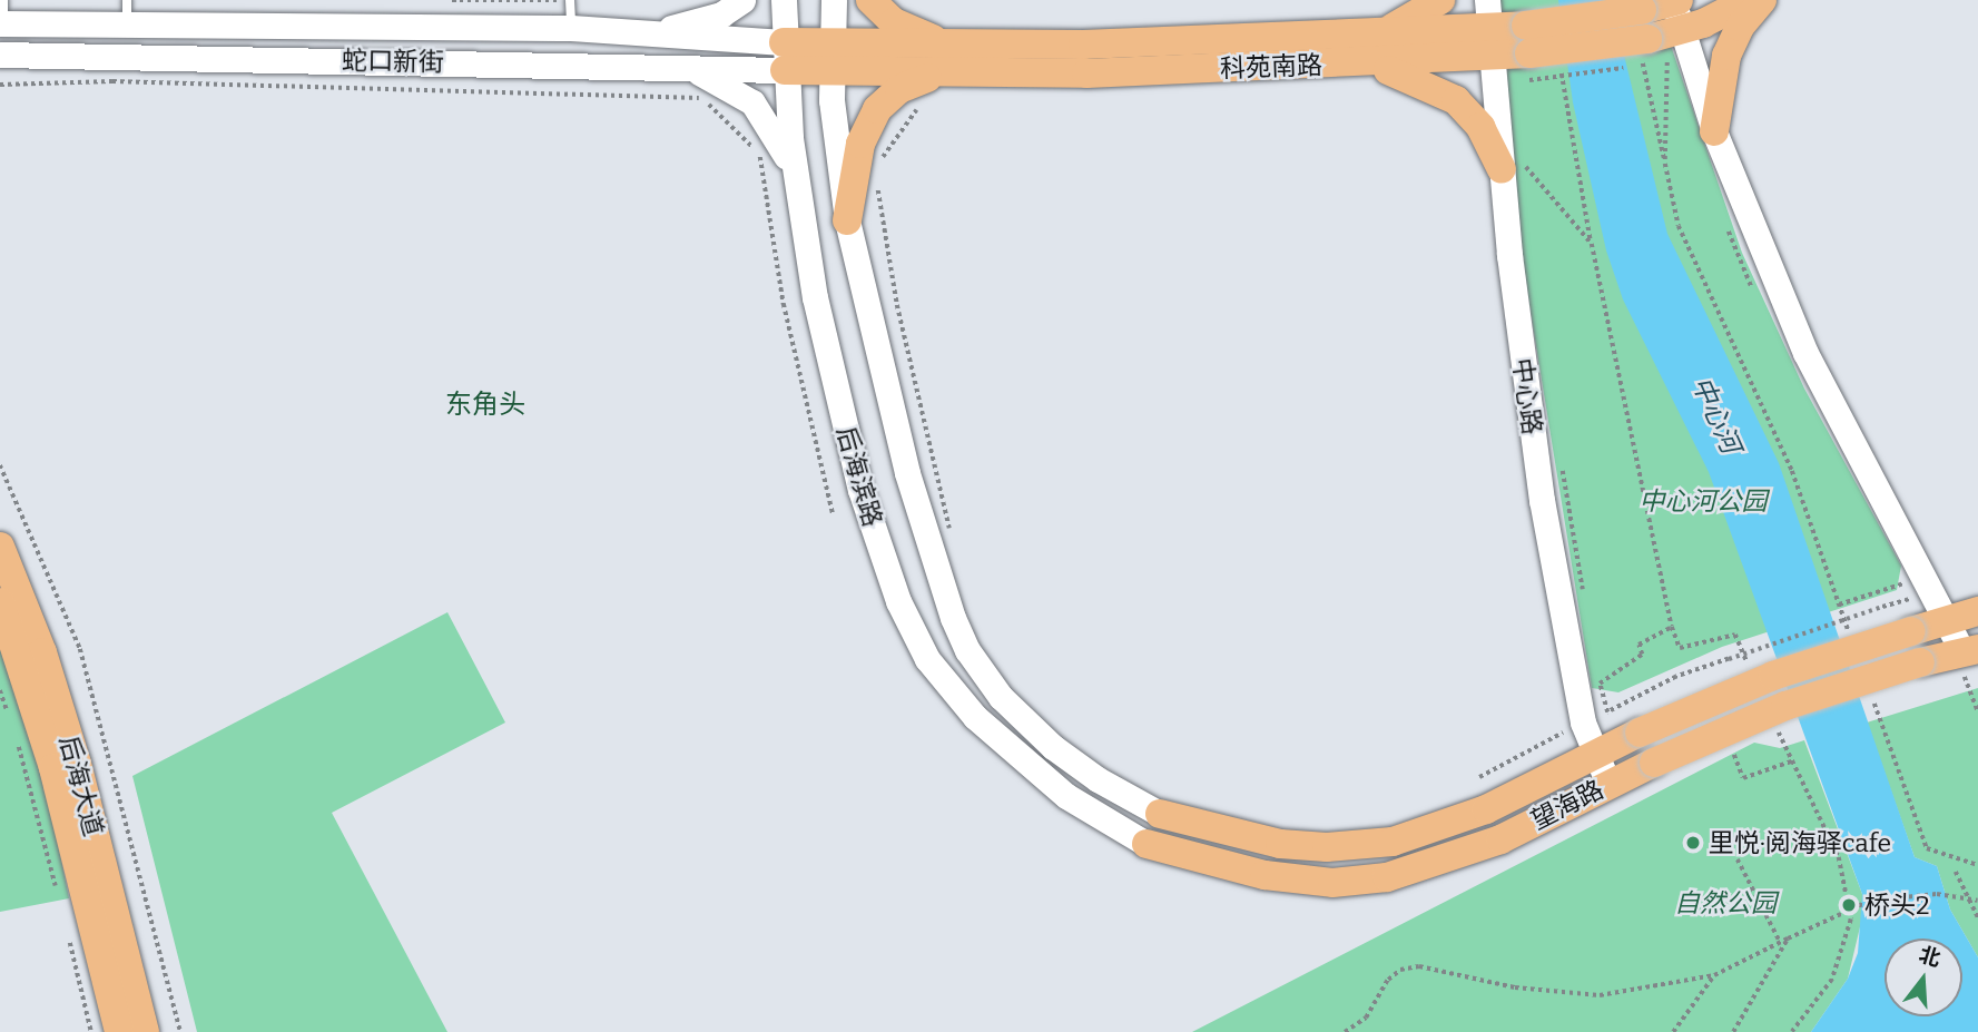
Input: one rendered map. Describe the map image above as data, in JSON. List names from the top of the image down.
{
  "streets": {
    "main road": [
      "蛇口新街",
      "科苑南路",
      "中心路",
      "后海滨路",
      "后海大道",
      "望海路"
    ]
  },
  "crossings": [
    ["蛇口新街", "科苑南路"],
    ["蛇口新街", "后海滨路"],
    ["科苑南路", "中心路"],
    ["科苑南路", "后海滨路"],
    ["中心路", "望海路"],
    ["后海滨路", "望海路"]
  ],
  "districts": ["东角头"],
  "water": ["中心河"],
  "parks": ["中心河公园", "自然公园"],
  "places": ["里悦·阅海驿cafe", "桥头2"],
  "north": "top"
}
